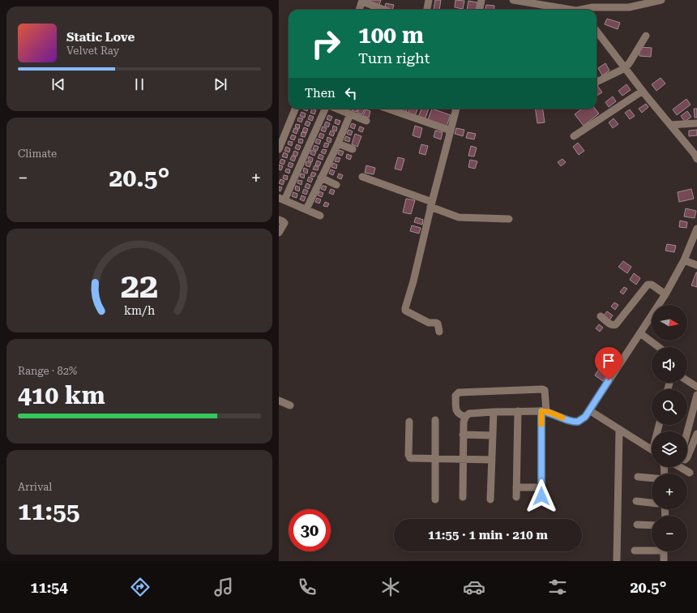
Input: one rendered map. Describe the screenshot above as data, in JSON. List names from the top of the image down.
{
  "north": "right",
  "page": {
    "turn": ["100 m", "Turn right"],
    "song": ["Static Love", "Velvet Ray"],
    "then": "Then",
    "tile": [
      "Climate",
      ["Range · 82%", "410 km"],
      ["Arrival", "11:55"]
    ],
    "heat": ["−", "20.5°", "+"],
    "map_buttons": ["+", "−"],
    "limit": "30",
    "trip": "11:55 · 1 min · 210 m",
    "tabs": ["11:54", "20.5°"],
    "gauge": ["22", "km/h"]
  }
}
